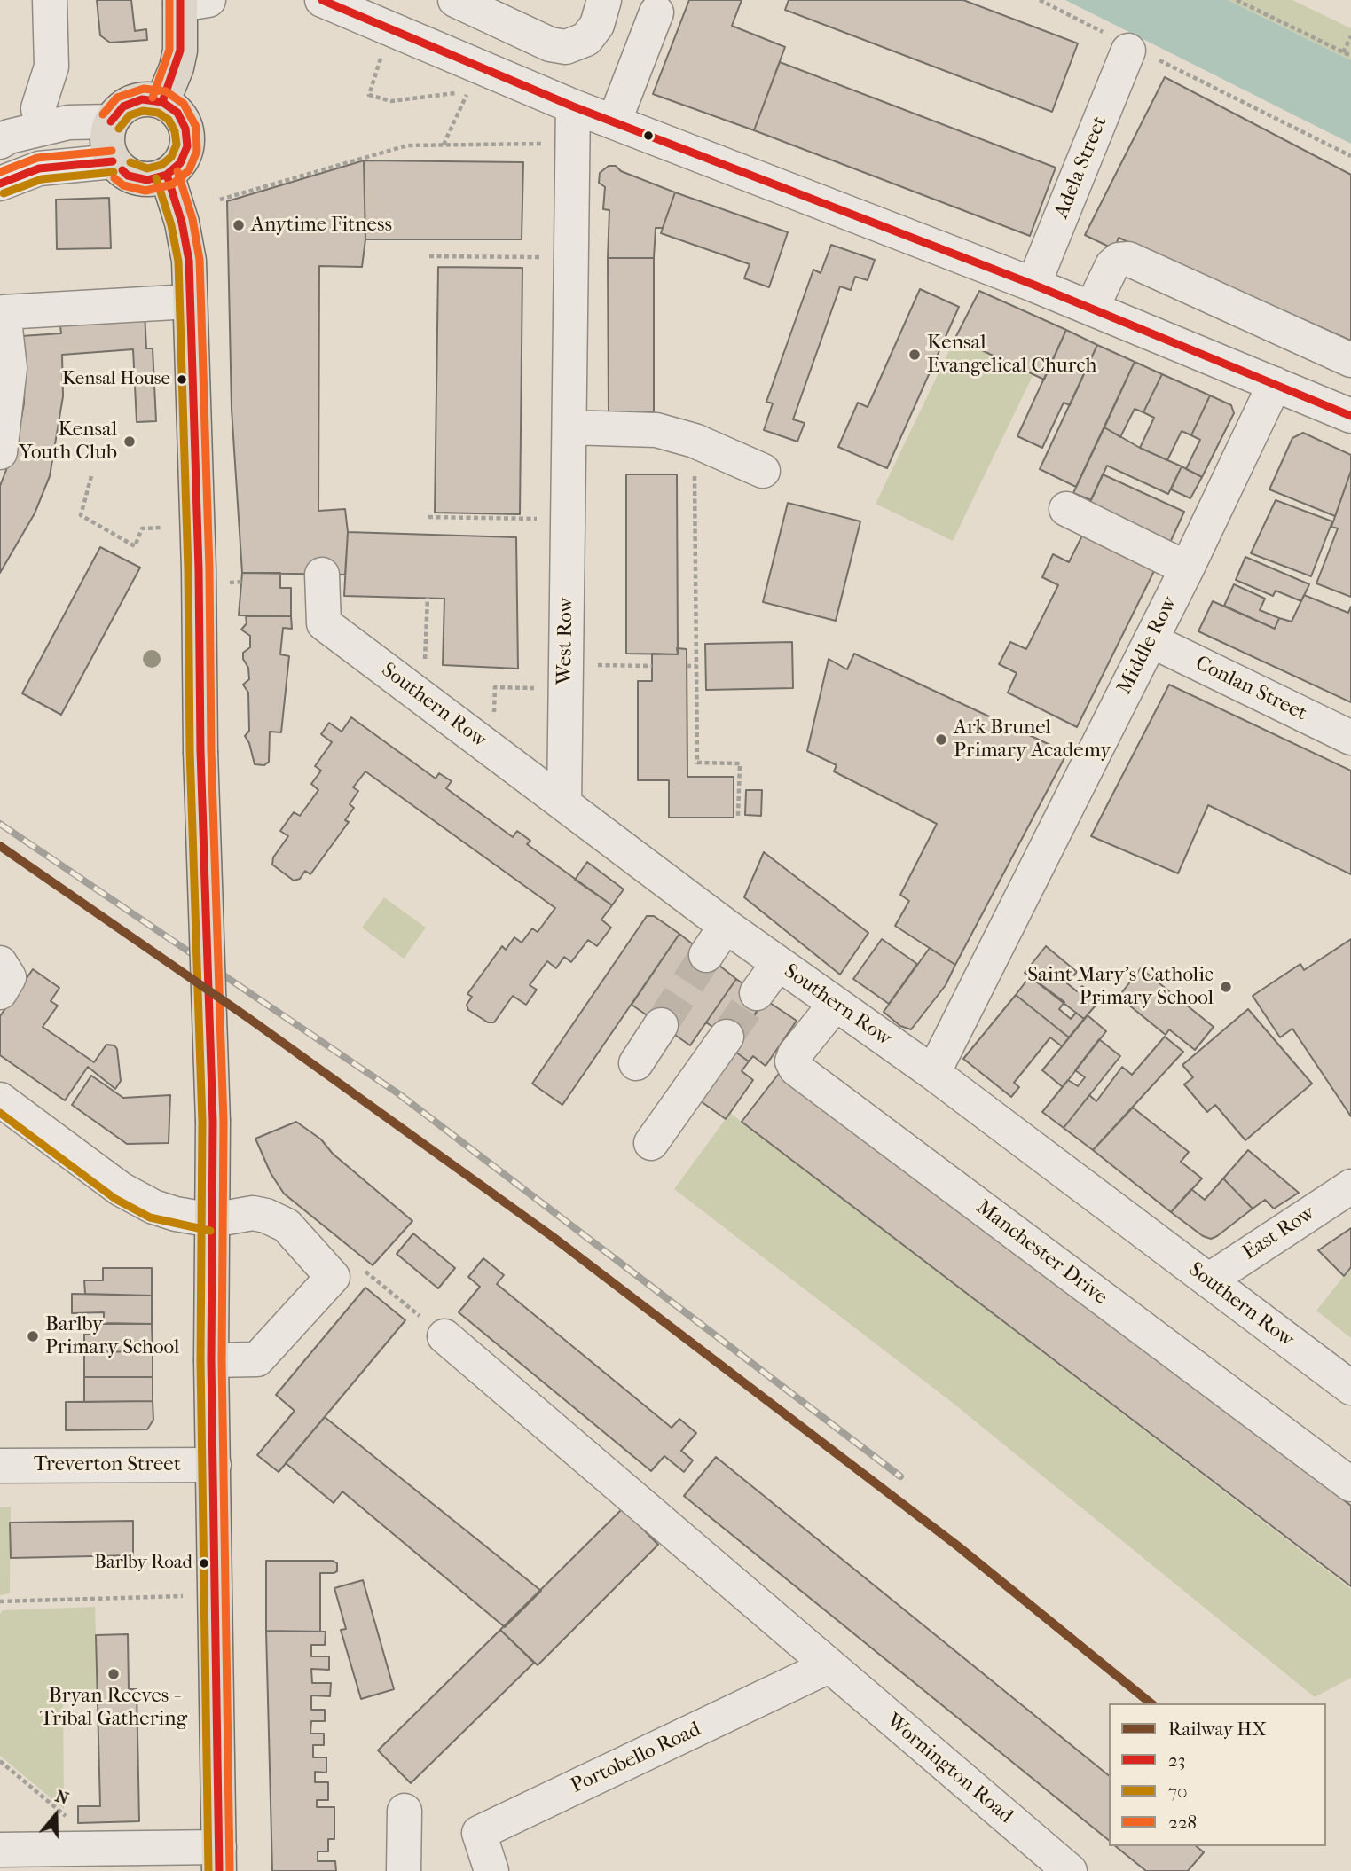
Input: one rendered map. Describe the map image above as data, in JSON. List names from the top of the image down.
{
  "streets": {
    "street": [
      "Adela Street",
      "West Row",
      "Middle Row",
      "Conlan Street",
      "Southern Row",
      "East Row",
      "Manchester Drive",
      "Treverton Street",
      "Portobello Road",
      "Wornington Road"
    ]
  },
  "crossings": [
    ["West Row", "Southern Row"],
    ["Middle Row", "Conlan Street"],
    ["Middle Row", "Southern Row"],
    ["Southern Row", "East Row"],
    ["Southern Row", "Manchester Drive"],
    ["Portobello Road", "Wornington Road"]
  ],
  "places": [
    "Anytime Fitness",
    "Kensal Evangelical Church",
    "Kensal House",
    "Kensal Youth Club",
    "Ark Brunel Primary Academy",
    "Saint Mary's Catholic Primary School",
    "Barlby Primary School",
    "Barlby Road",
    "Bryan Reeves - Tribal Gathering"
  ],
  "lines": [
    "transit line 23",
    "transit line 228",
    "transit line 70",
    "rail line HX"
  ],
  "legend": [
    "Railway HX",
    "23",
    "70",
    "228"
  ],
  "north": "top"
}
